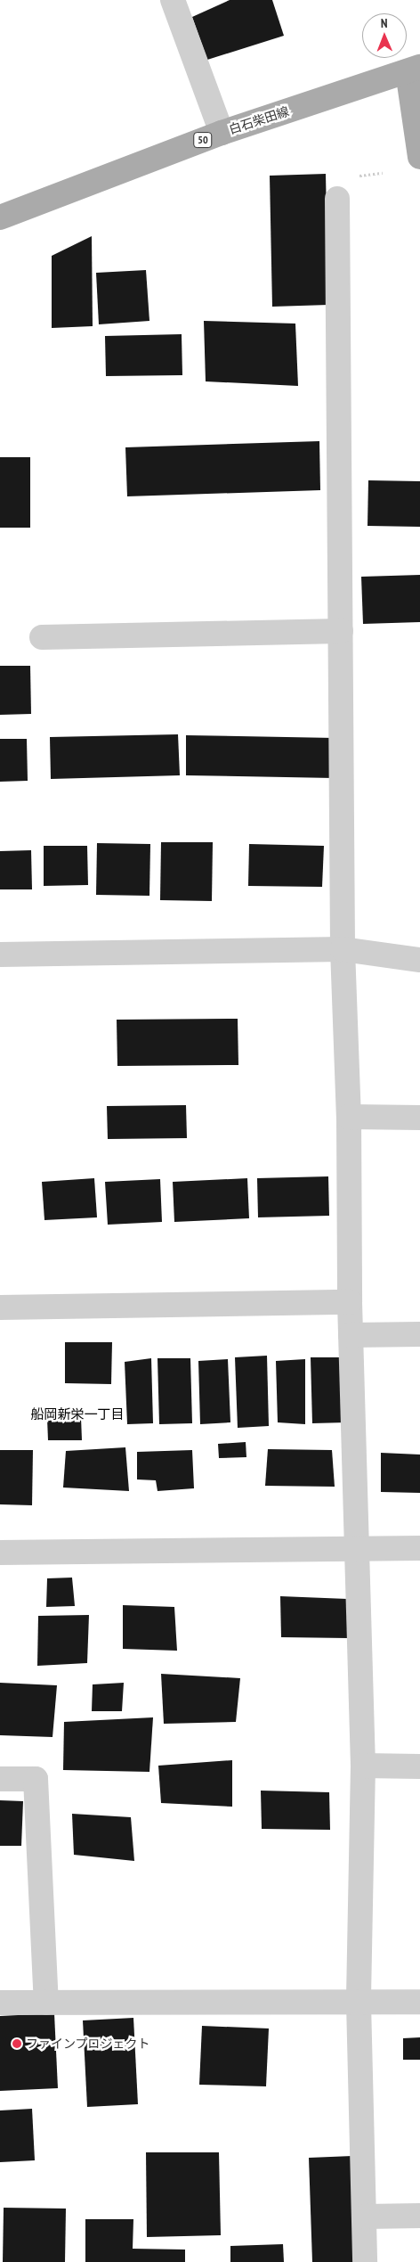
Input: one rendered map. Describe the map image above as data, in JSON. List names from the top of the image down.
{
  "streets": {
    "main road": ["白石柴田線", "50"]
  },
  "districts": ["船岡新栄一丁目"],
  "places": ["ファインプロジェクト"],
  "north": "top"
}
